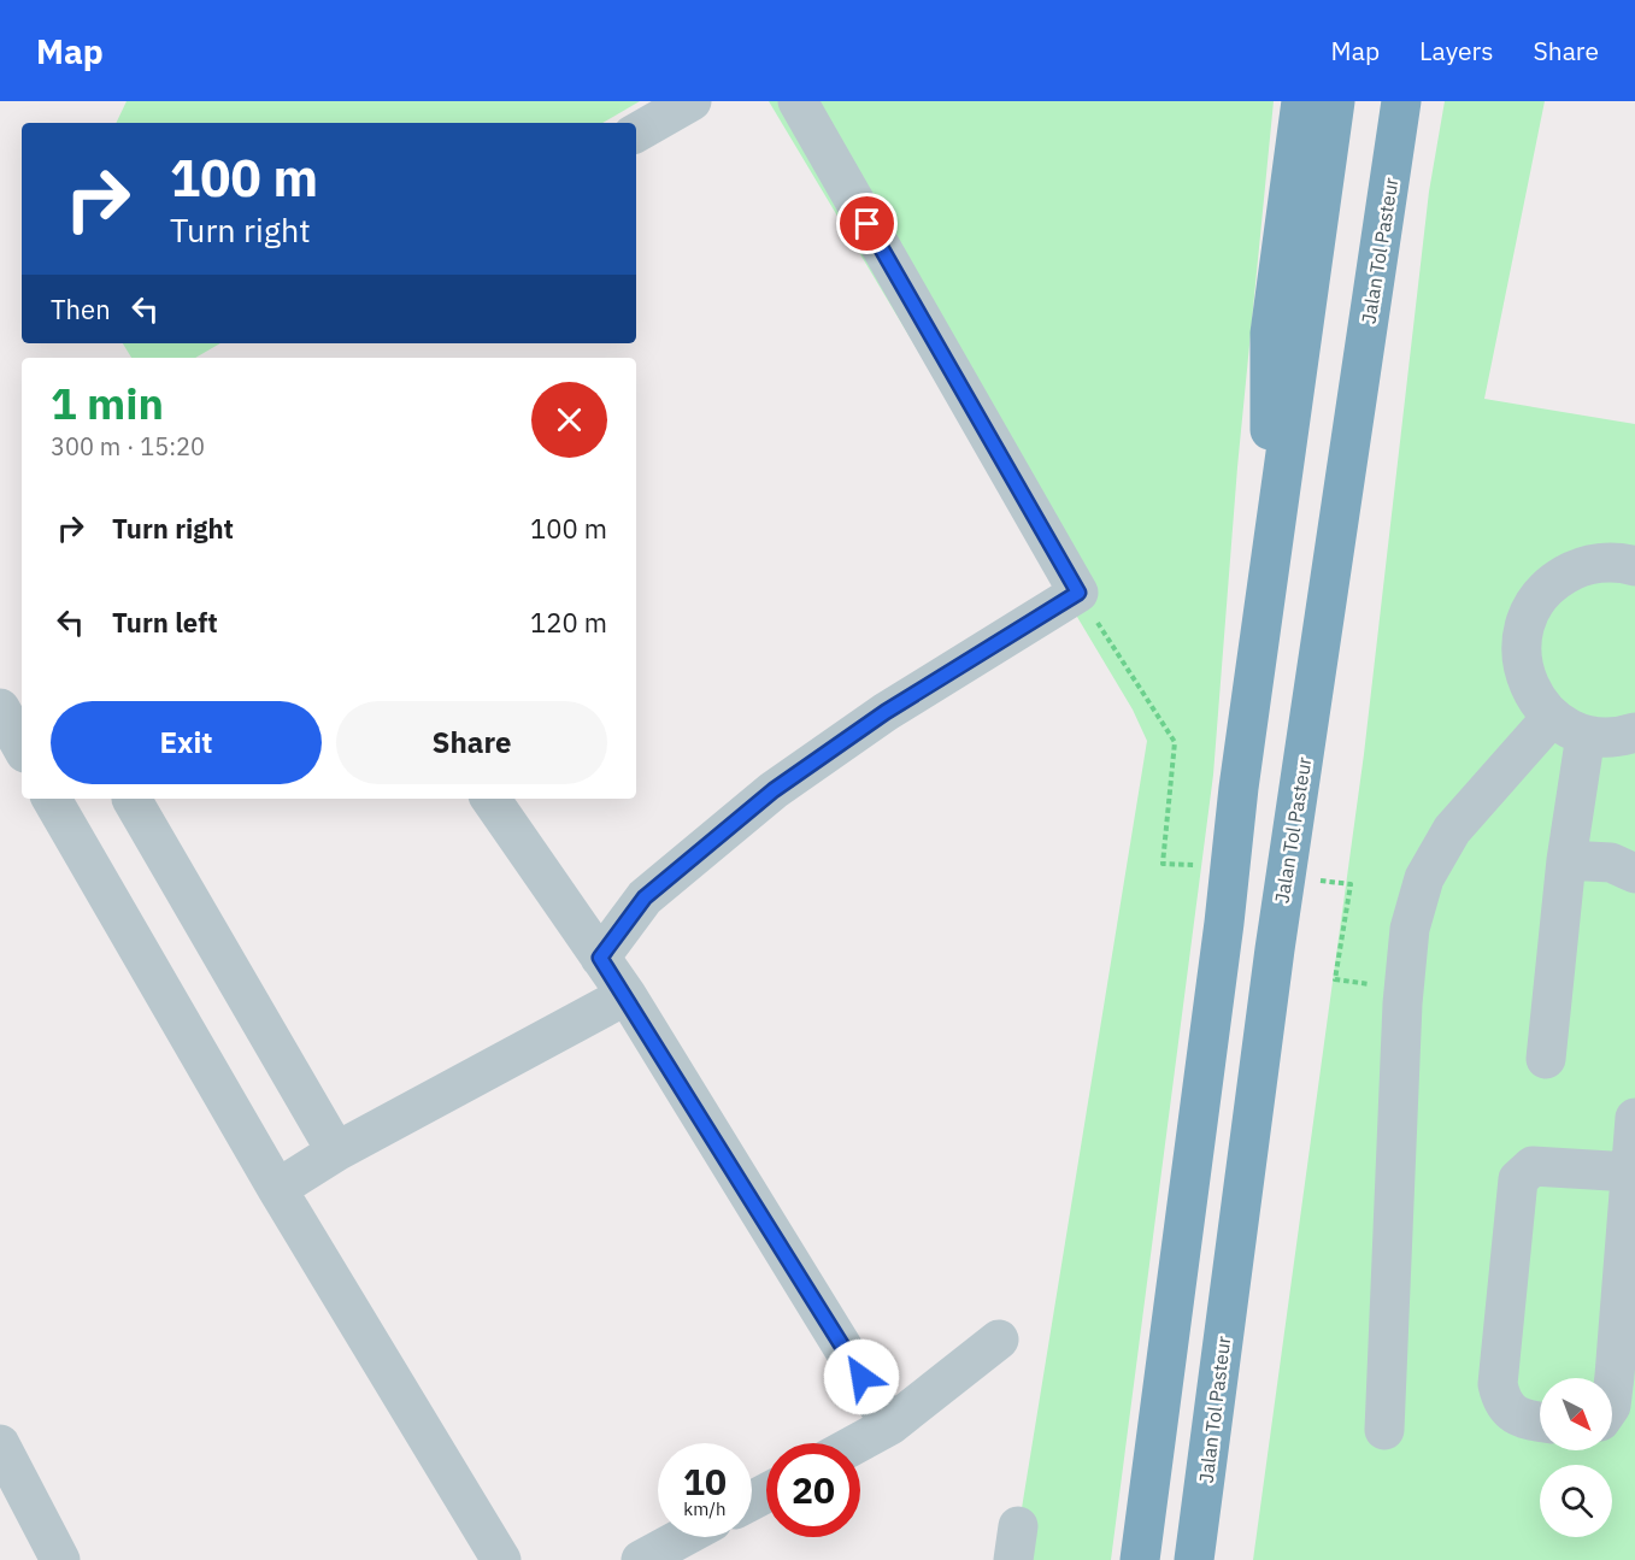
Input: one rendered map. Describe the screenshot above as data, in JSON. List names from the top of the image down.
{
  "streets": {
    "highway": ["Jalan Tol Pasteur"]
  },
  "north": "bottom right",
  "page": {
    "header": "Map",
    "nav": ["Map", "Layers", "Share"],
    "turn": ["100 m", "Turn right"],
    "then": "Then",
    "heading": ["1 min", "300 m · 15:20"],
    "list": [
      {
        "name": "Turn right",
        "value": "100 m"
      },
      {
        "name": "Turn left",
        "value": "120 m"
      }
    ],
    "buttons": ["Exit", "Share"],
    "speed": "10 km/h",
    "limit": "20"
  }
}
